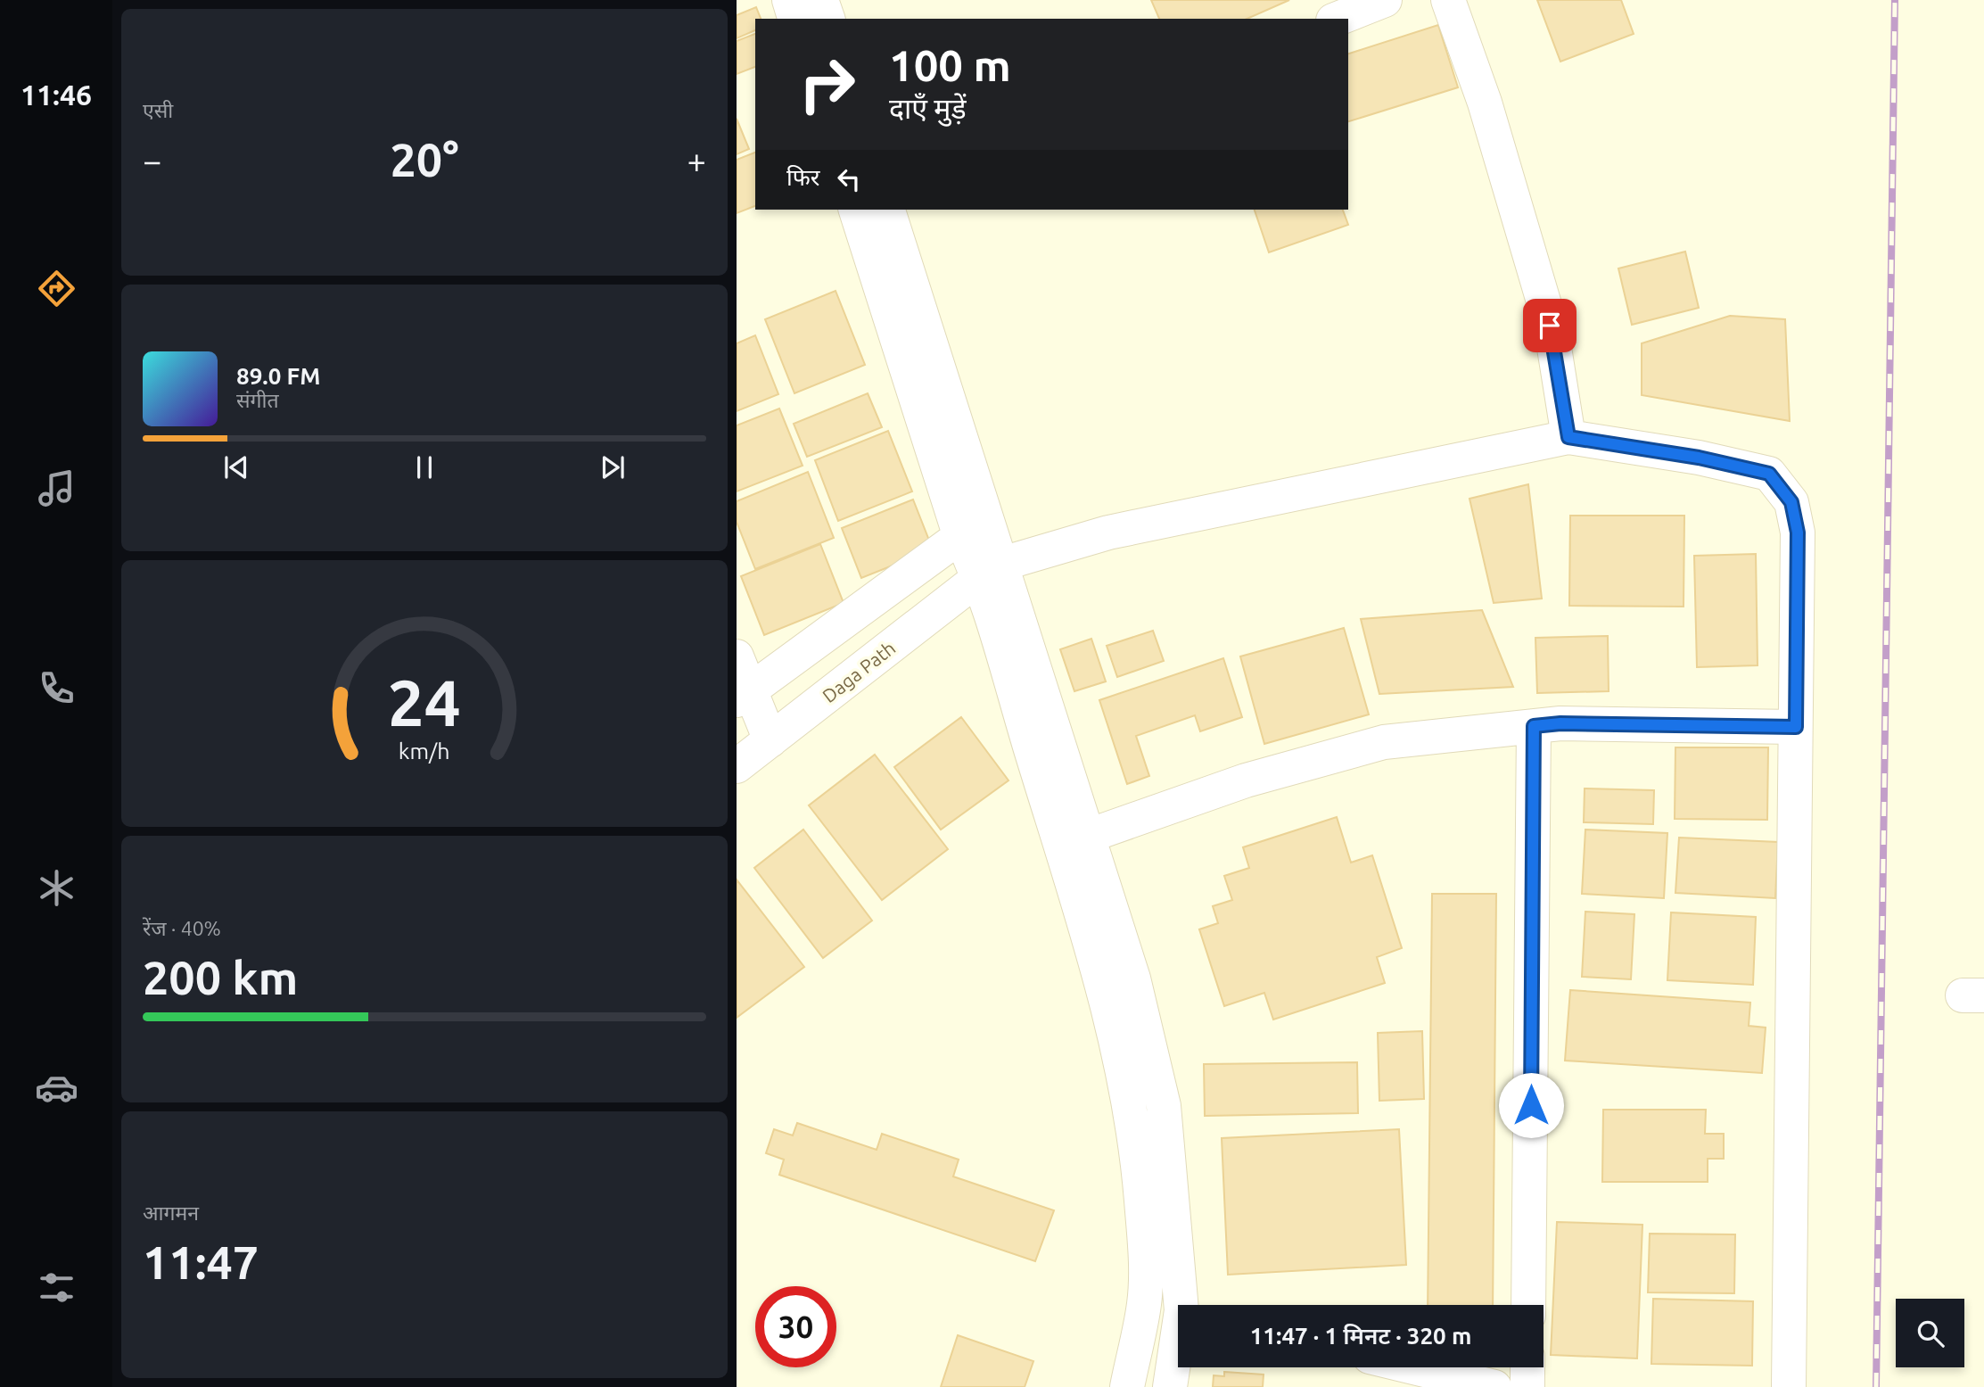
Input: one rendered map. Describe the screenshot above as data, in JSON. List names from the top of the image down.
{
  "streets": {
    "street": ["Daga Path"]
  },
  "page": {
    "tabs": "11:46",
    "tile": [
      "एसी",
      ["रेंज · 40%", "200 km"],
      ["आगमन", "11:47"]
    ],
    "turn": ["100 m", "दाएँ मुड़ें"],
    "heat": ["−", "20°", "+"],
    "then": "फिर",
    "song": ["89.0 FM", "संगीत"],
    "limit": "30",
    "trip": "11:47 · 1 मिनट · 320 m",
    "gauge": ["24", "km/h"]
  }
}
